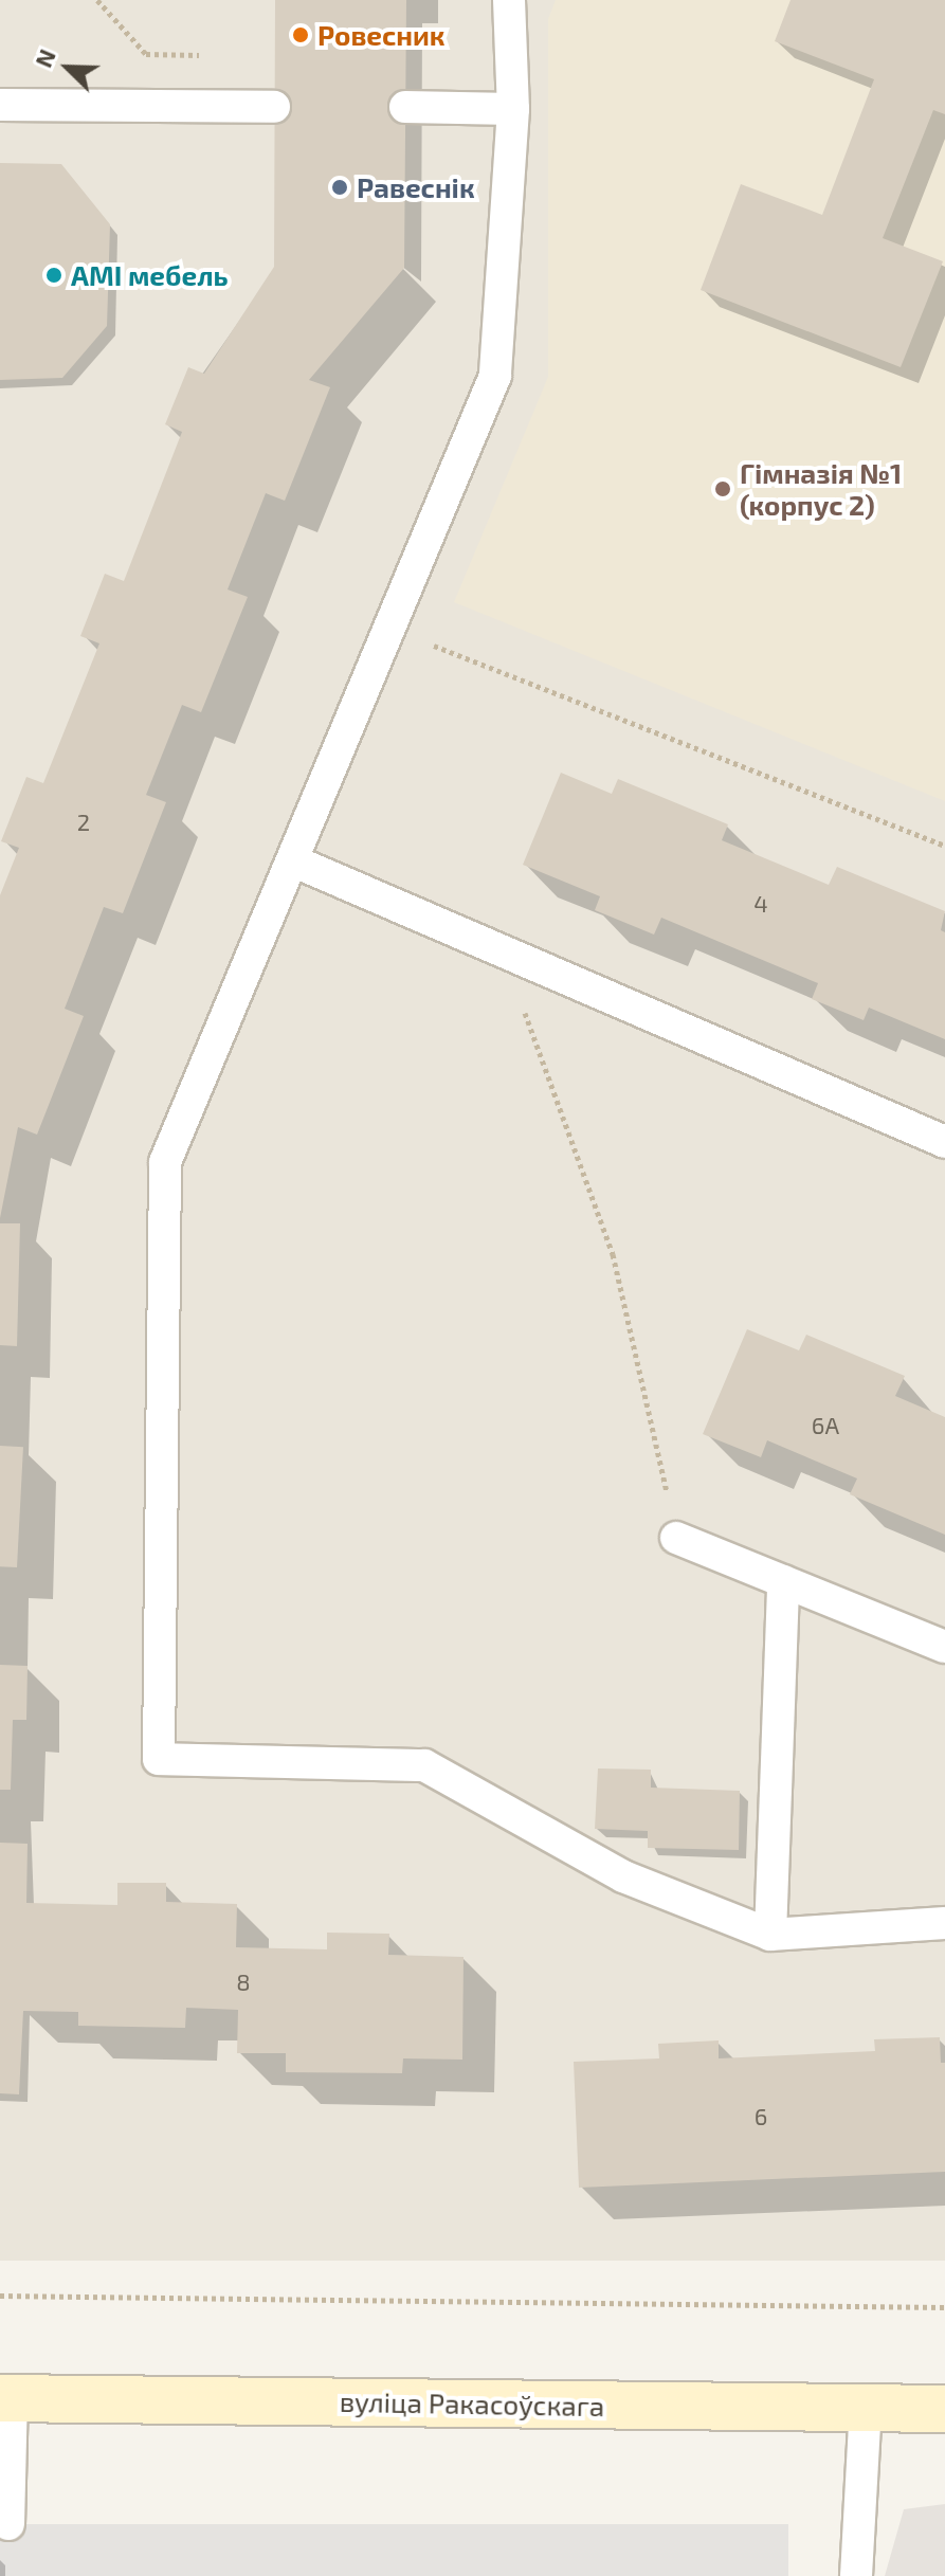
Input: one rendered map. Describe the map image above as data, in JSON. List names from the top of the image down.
{
  "streets": {
    "main road": ["вуліца Ракасоўскага"]
  },
  "places": [
    "Ровесник",
    "Равеснік",
    "AMI мебель",
    "Гімназія №1 (корпус 2)"
  ],
  "house_numbers": [
    "2",
    "4",
    "6А",
    "8",
    "6"
  ],
  "north": "top left"
}
